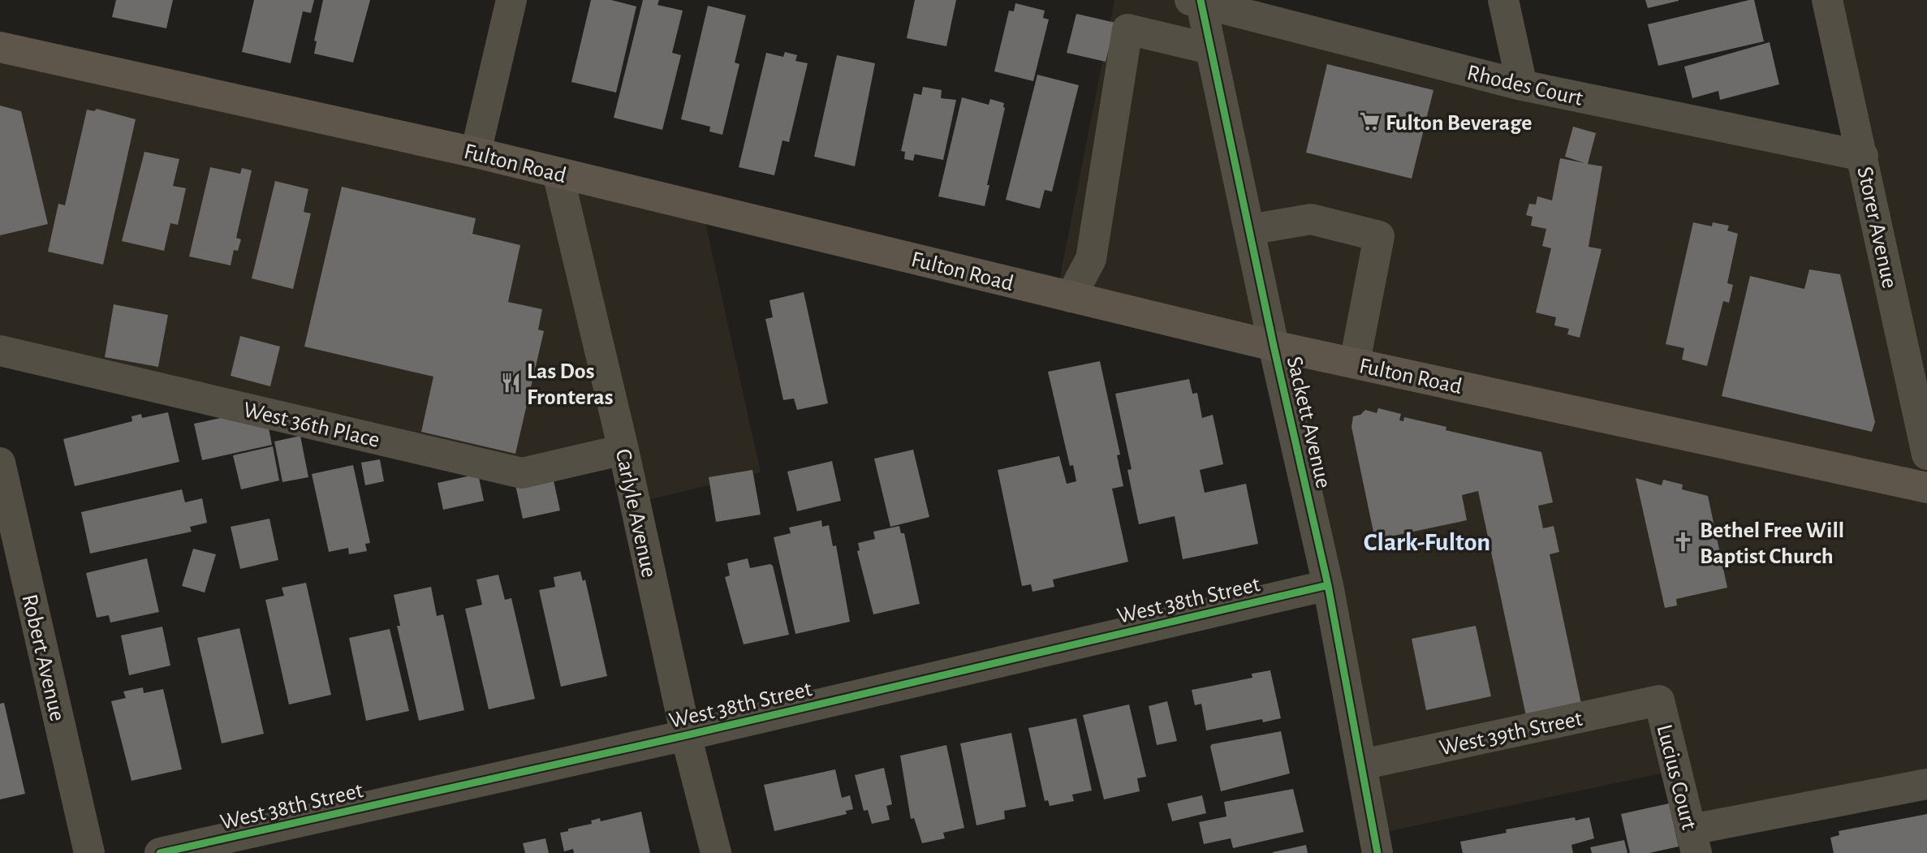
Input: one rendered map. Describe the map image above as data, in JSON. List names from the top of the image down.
{
  "streets": {
    "main road": ["Fulton Road"],
    "street": [
      "Rhodes Court",
      "Storer Avenue",
      "Sackett Avenue",
      "West 36th Place",
      "Carlyle Avenue",
      "West 38th Street",
      "Robert Avenue",
      "West 39th Street",
      "Lucius Court"
    ]
  },
  "crossings": [
    ["Rhodes Court", "Storer Avenue"],
    ["Rhodes Court", "Sackett Avenue"],
    ["Fulton Road", "Sackett Avenue"],
    ["Fulton Road", "Carlyle Avenue"],
    ["Sackett Avenue", "West 38th Street"],
    ["Sackett Avenue", "West 39th Street"],
    ["West 36th Place", "Carlyle Avenue"],
    ["Carlyle Avenue", "West 38th Street"],
    ["West 39th Street", "Lucius Court"]
  ],
  "districts": ["Clark-Fulton"],
  "places": {
    "supermarket": ["Fulton Beverage"],
    "restaurant": ["Las Dos Fronteras"],
    "church": ["Bethel Free Will Baptist Church"]
  }
}
